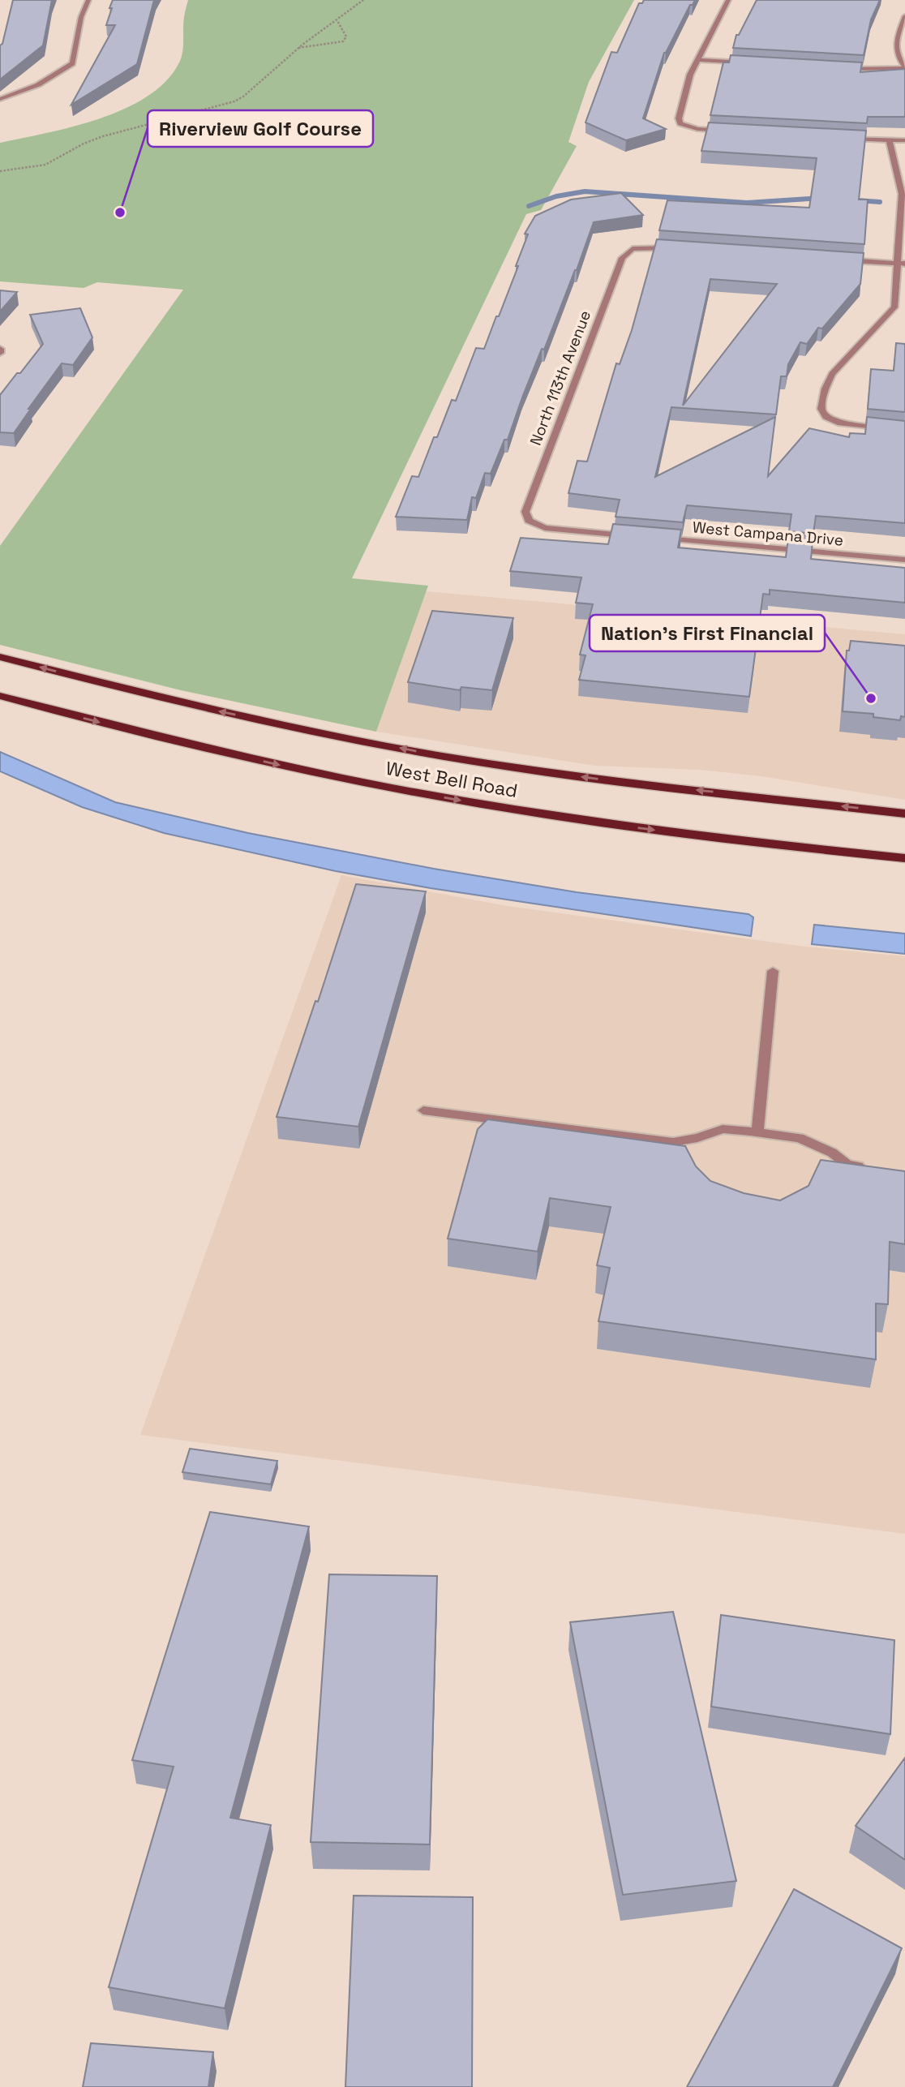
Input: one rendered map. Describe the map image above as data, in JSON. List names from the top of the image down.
{
  "streets": {
    "main road": ["West Bell Road"],
    "street": ["North 113th Avenue", "West Campana Drive"]
  },
  "places": ["Riverview Golf Course", "Nation's First Financial"]
}
